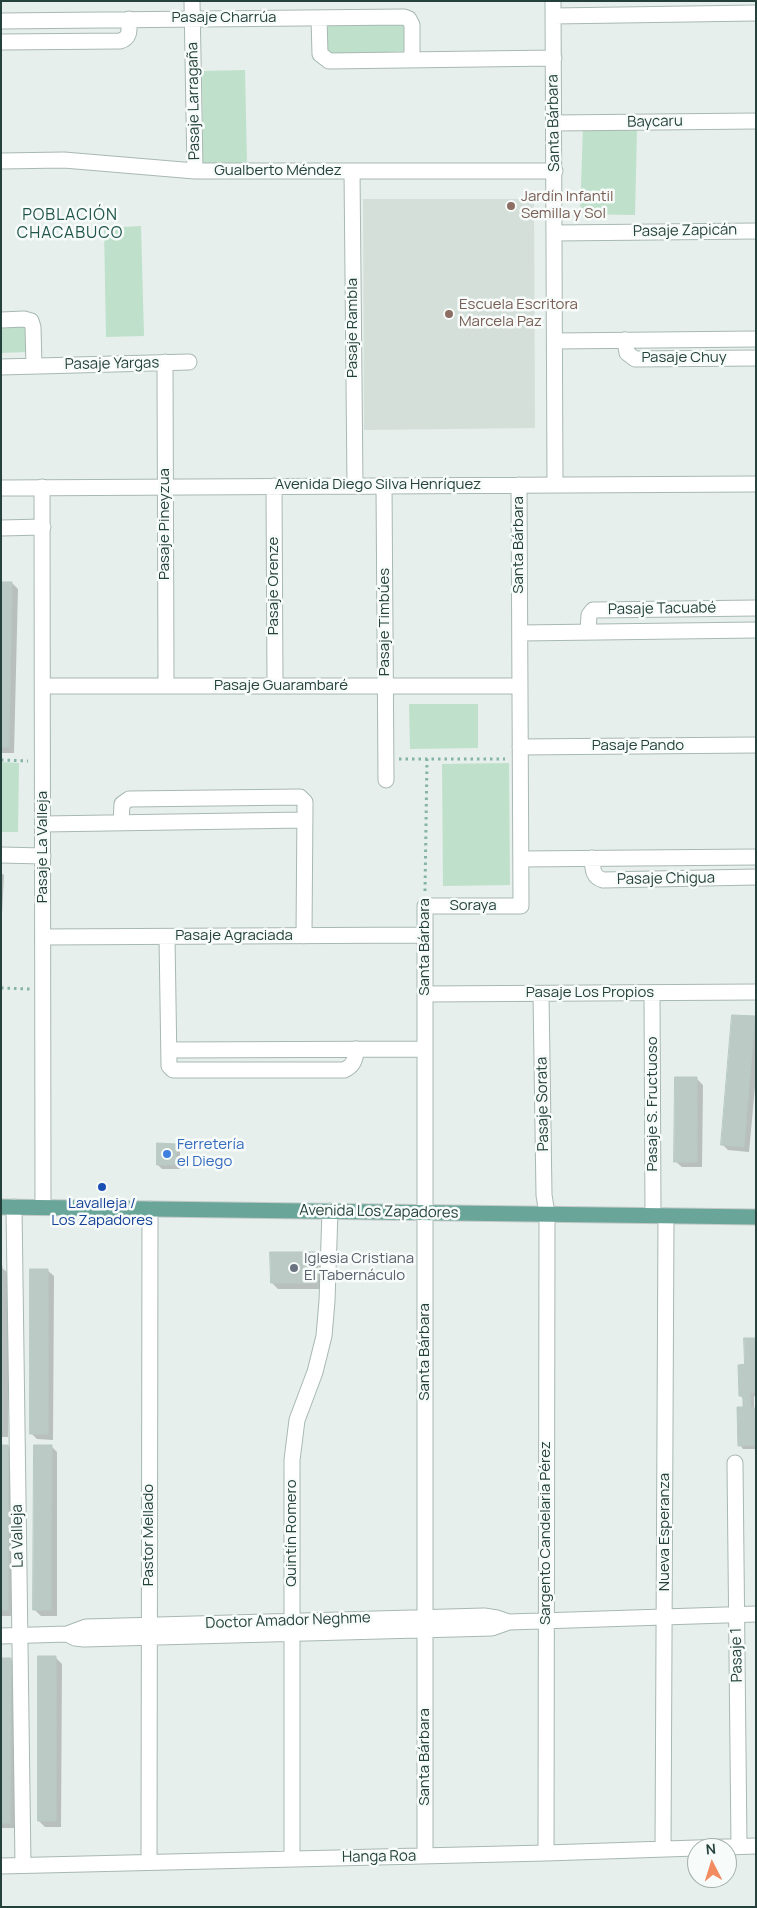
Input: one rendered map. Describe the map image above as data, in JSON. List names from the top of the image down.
{
  "streets": {
    "main road": ["Avenida Los Zapadores"],
    "street": [
      "Pasaje Charrúa",
      "Pasaje Larragaña",
      "Baycaru",
      "Santa Bárbara",
      "Gualberto Méndez",
      "Pasaje Zapicán",
      "Pasaje Rambla",
      "Pasaje Chuy",
      "Pasaje Yargas",
      "Avenida Diego Silva Henríquez",
      "Pasaje Pineyzua",
      "Pasaje Orenze",
      "Pasaje Tacuabé",
      "Pasaje Timbúes",
      "Pasaje Guarambaré",
      "Pasaje Pando",
      "Pasaje La Valleja",
      "Pasaje Chigua",
      "Soraya",
      "Pasaje Agraciada",
      "Pasaje Los Propios",
      "Pasaje Sorata",
      "Pasaje S. Fructuoso",
      "Nueva Esperanza",
      "Quintín Romero",
      "Sargento Candelaria Pérez",
      "Pastor Mellado",
      "La Valleja",
      "Doctor Amador Neghme",
      "Pasaje 1",
      "Hanga Roa"
    ]
  },
  "crossings": [
    ["Pasaje Charrúa", "Pasaje Larragaña"],
    ["Pasaje Larragaña", "Gualberto Méndez"],
    ["Baycaru", "Santa Bárbara"],
    ["Santa Bárbara", "Gualberto Méndez"],
    ["Santa Bárbara", "Pasaje Zapicán"],
    ["Santa Bárbara", "Pasaje Chuy"],
    ["Santa Bárbara", "Avenida Diego Silva Henríquez"],
    ["Santa Bárbara", "Pasaje Tacuabé"],
    ["Santa Bárbara", "Pasaje Guarambaré"],
    ["Santa Bárbara", "Pasaje Pando"],
    ["Santa Bárbara", "Pasaje Chigua"],
    ["Santa Bárbara", "Soraya"],
    ["Santa Bárbara", "Pasaje Agraciada"],
    ["Santa Bárbara", "Pasaje Los Propios"],
    ["Santa Bárbara", "Avenida Los Zapadores"],
    ["Santa Bárbara", "Doctor Amador Neghme"],
    ["Santa Bárbara", "Hanga Roa"],
    ["Gualberto Méndez", "Pasaje Rambla"],
    ["Pasaje Rambla", "Avenida Diego Silva Henríquez"],
    ["Pasaje Yargas", "Pasaje Pineyzua"],
    ["Avenida Diego Silva Henríquez", "Pasaje Pineyzua"],
    ["Avenida Diego Silva Henríquez", "Pasaje Orenze"],
    ["Avenida Diego Silva Henríquez", "Pasaje Timbúes"],
    ["Avenida Diego Silva Henríquez", "Pasaje La Valleja"],
    ["Pasaje Pineyzua", "Pasaje Guarambaré"],
    ["Pasaje Orenze", "Pasaje Guarambaré"],
    ["Pasaje Timbúes", "Pasaje Guarambaré"],
    ["Pasaje Guarambaré", "Pasaje La Valleja"],
    ["Pasaje La Valleja", "Pasaje Agraciada"],
    ["Pasaje La Valleja", "Avenida Los Zapadores"],
    ["Pasaje Los Propios", "Pasaje Sorata"],
    ["Pasaje Los Propios", "Pasaje S. Fructuoso"],
    ["Pasaje Sorata", "Avenida Los Zapadores"],
    ["Pasaje Sorata", "Sargento Candelaria Pérez"],
    ["Pasaje S. Fructuoso", "Avenida Los Zapadores"],
    ["Pasaje S. Fructuoso", "Nueva Esperanza"],
    ["Avenida Los Zapadores", "Nueva Esperanza"],
    ["Avenida Los Zapadores", "Quintín Romero"],
    ["Avenida Los Zapadores", "Sargento Candelaria Pérez"],
    ["Avenida Los Zapadores", "Pastor Mellado"],
    ["Avenida Los Zapadores", "La Valleja"],
    ["Nueva Esperanza", "Doctor Amador Neghme"],
    ["Nueva Esperanza", "Hanga Roa"],
    ["Quintín Romero", "Doctor Amador Neghme"],
    ["Quintín Romero", "Hanga Roa"],
    ["Sargento Candelaria Pérez", "Doctor Amador Neghme"],
    ["Sargento Candelaria Pérez", "Hanga Roa"],
    ["Pastor Mellado", "Doctor Amador Neghme"],
    ["Pastor Mellado", "Hanga Roa"],
    ["La Valleja", "Doctor Amador Neghme"],
    ["La Valleja", "Hanga Roa"],
    ["Doctor Amador Neghme", "Pasaje 1"],
    ["Pasaje 1", "Hanga Roa"]
  ],
  "districts": ["POBLACIÓN CHACABUCO"],
  "places": [
    "Jardín Infantil Semilla y Sol",
    "Escuela Escritora Marcela Paz",
    "Ferretería el Diego",
    "Lavalleja / Los Zapadores",
    "Iglesia Cristiana El Tabernáculo"
  ],
  "north": "top"
}
